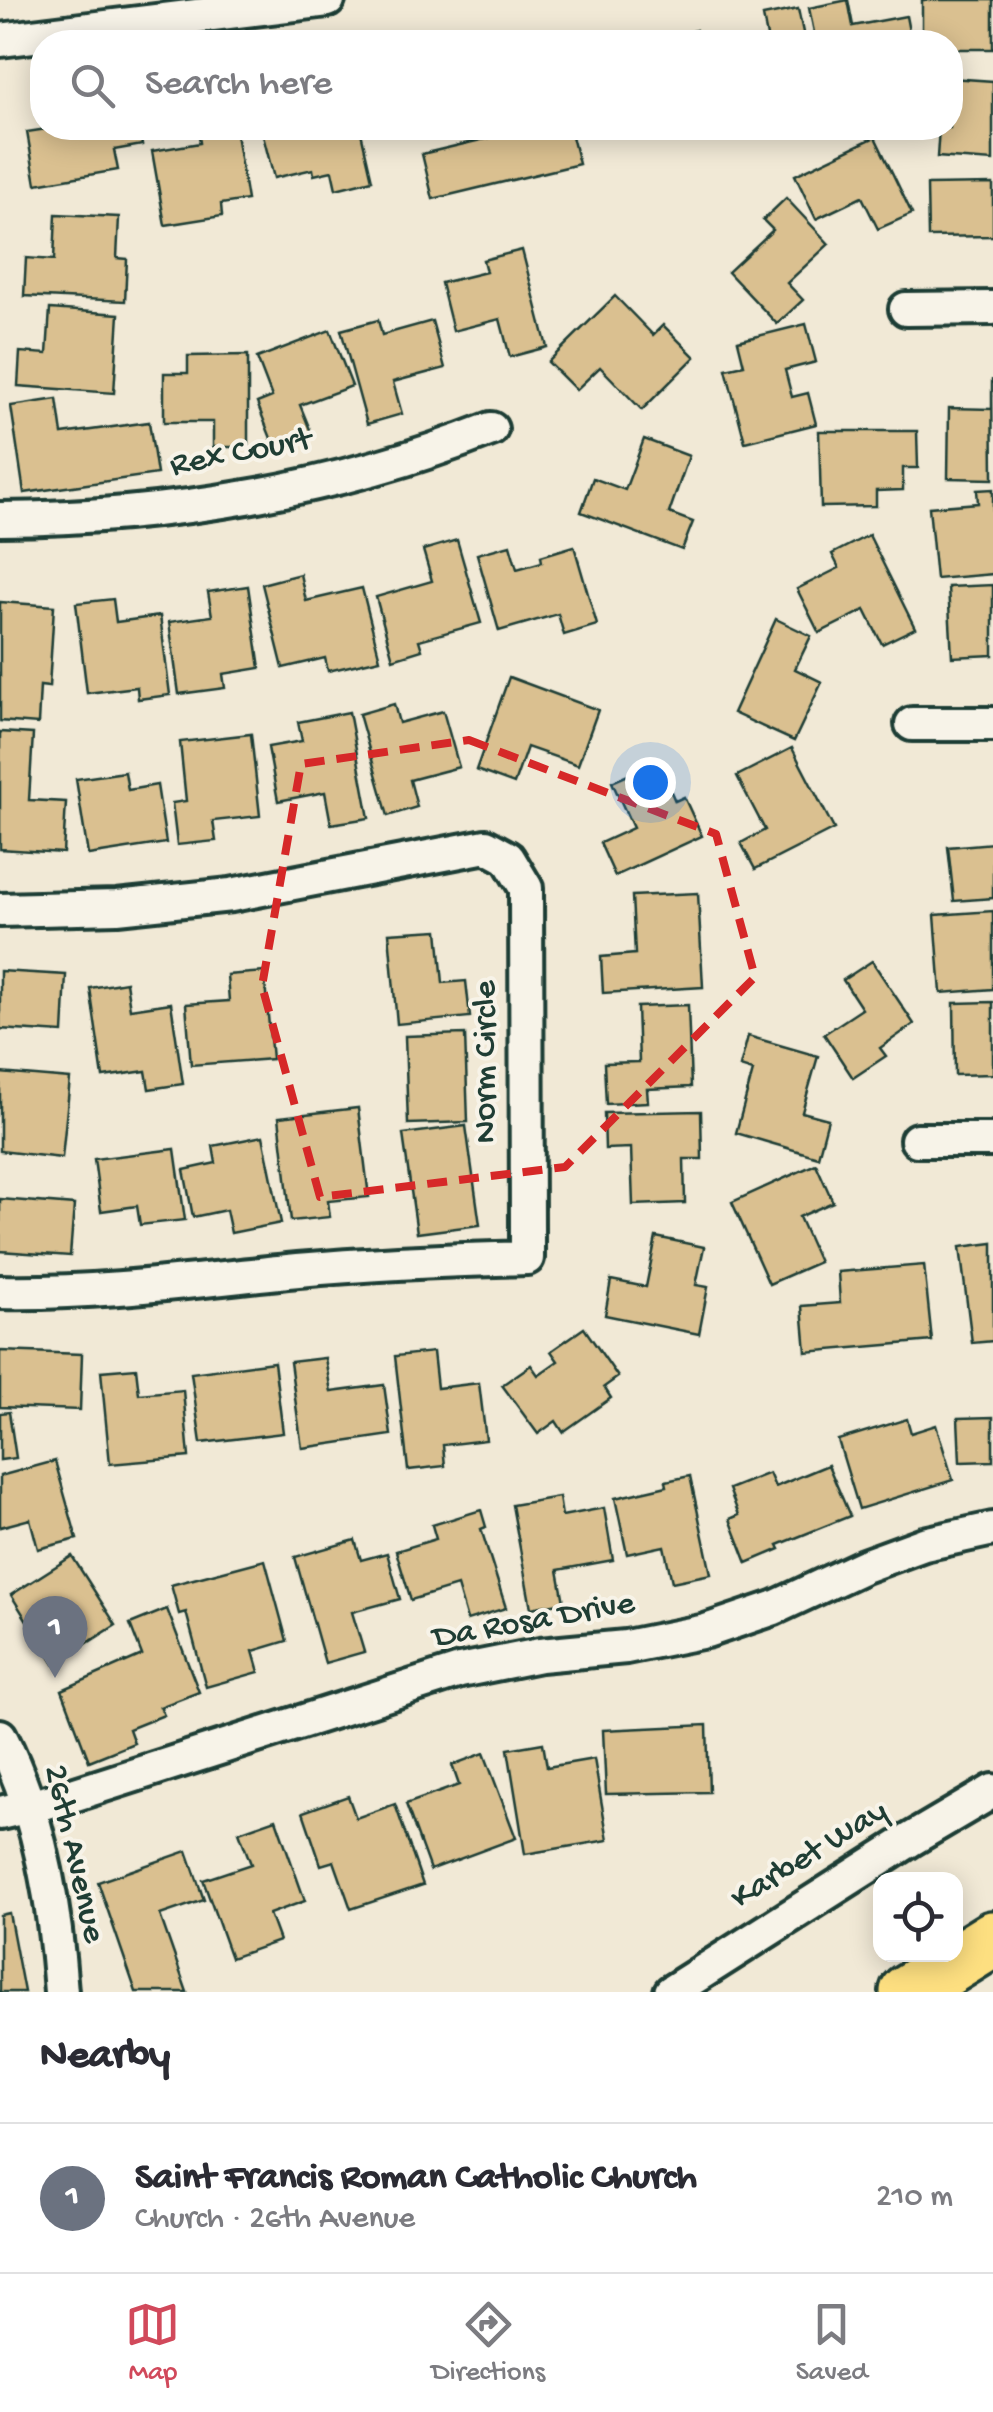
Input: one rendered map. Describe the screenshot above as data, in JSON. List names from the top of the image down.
{
  "streets": {
    "street": [
      "Rex Court",
      "Norm Circle",
      "Da Rosa Drive",
      "26th Avenue",
      "Karbet Way"
    ]
  },
  "crossings": [
    ["Da Rosa Drive", "26th Avenue"]
  ],
  "page": {
    "search": "Search here",
    "pins": "1",
    "heading": "Nearby",
    "list": [
      {
        "mark": "1",
        "name": "Saint Francis Roman Catholic Church",
        "note": "Church · 26th Avenue",
        "value": "210 m"
      }
    ],
    "nav": ["Map", "Directions", "Saved"]
  }
}
